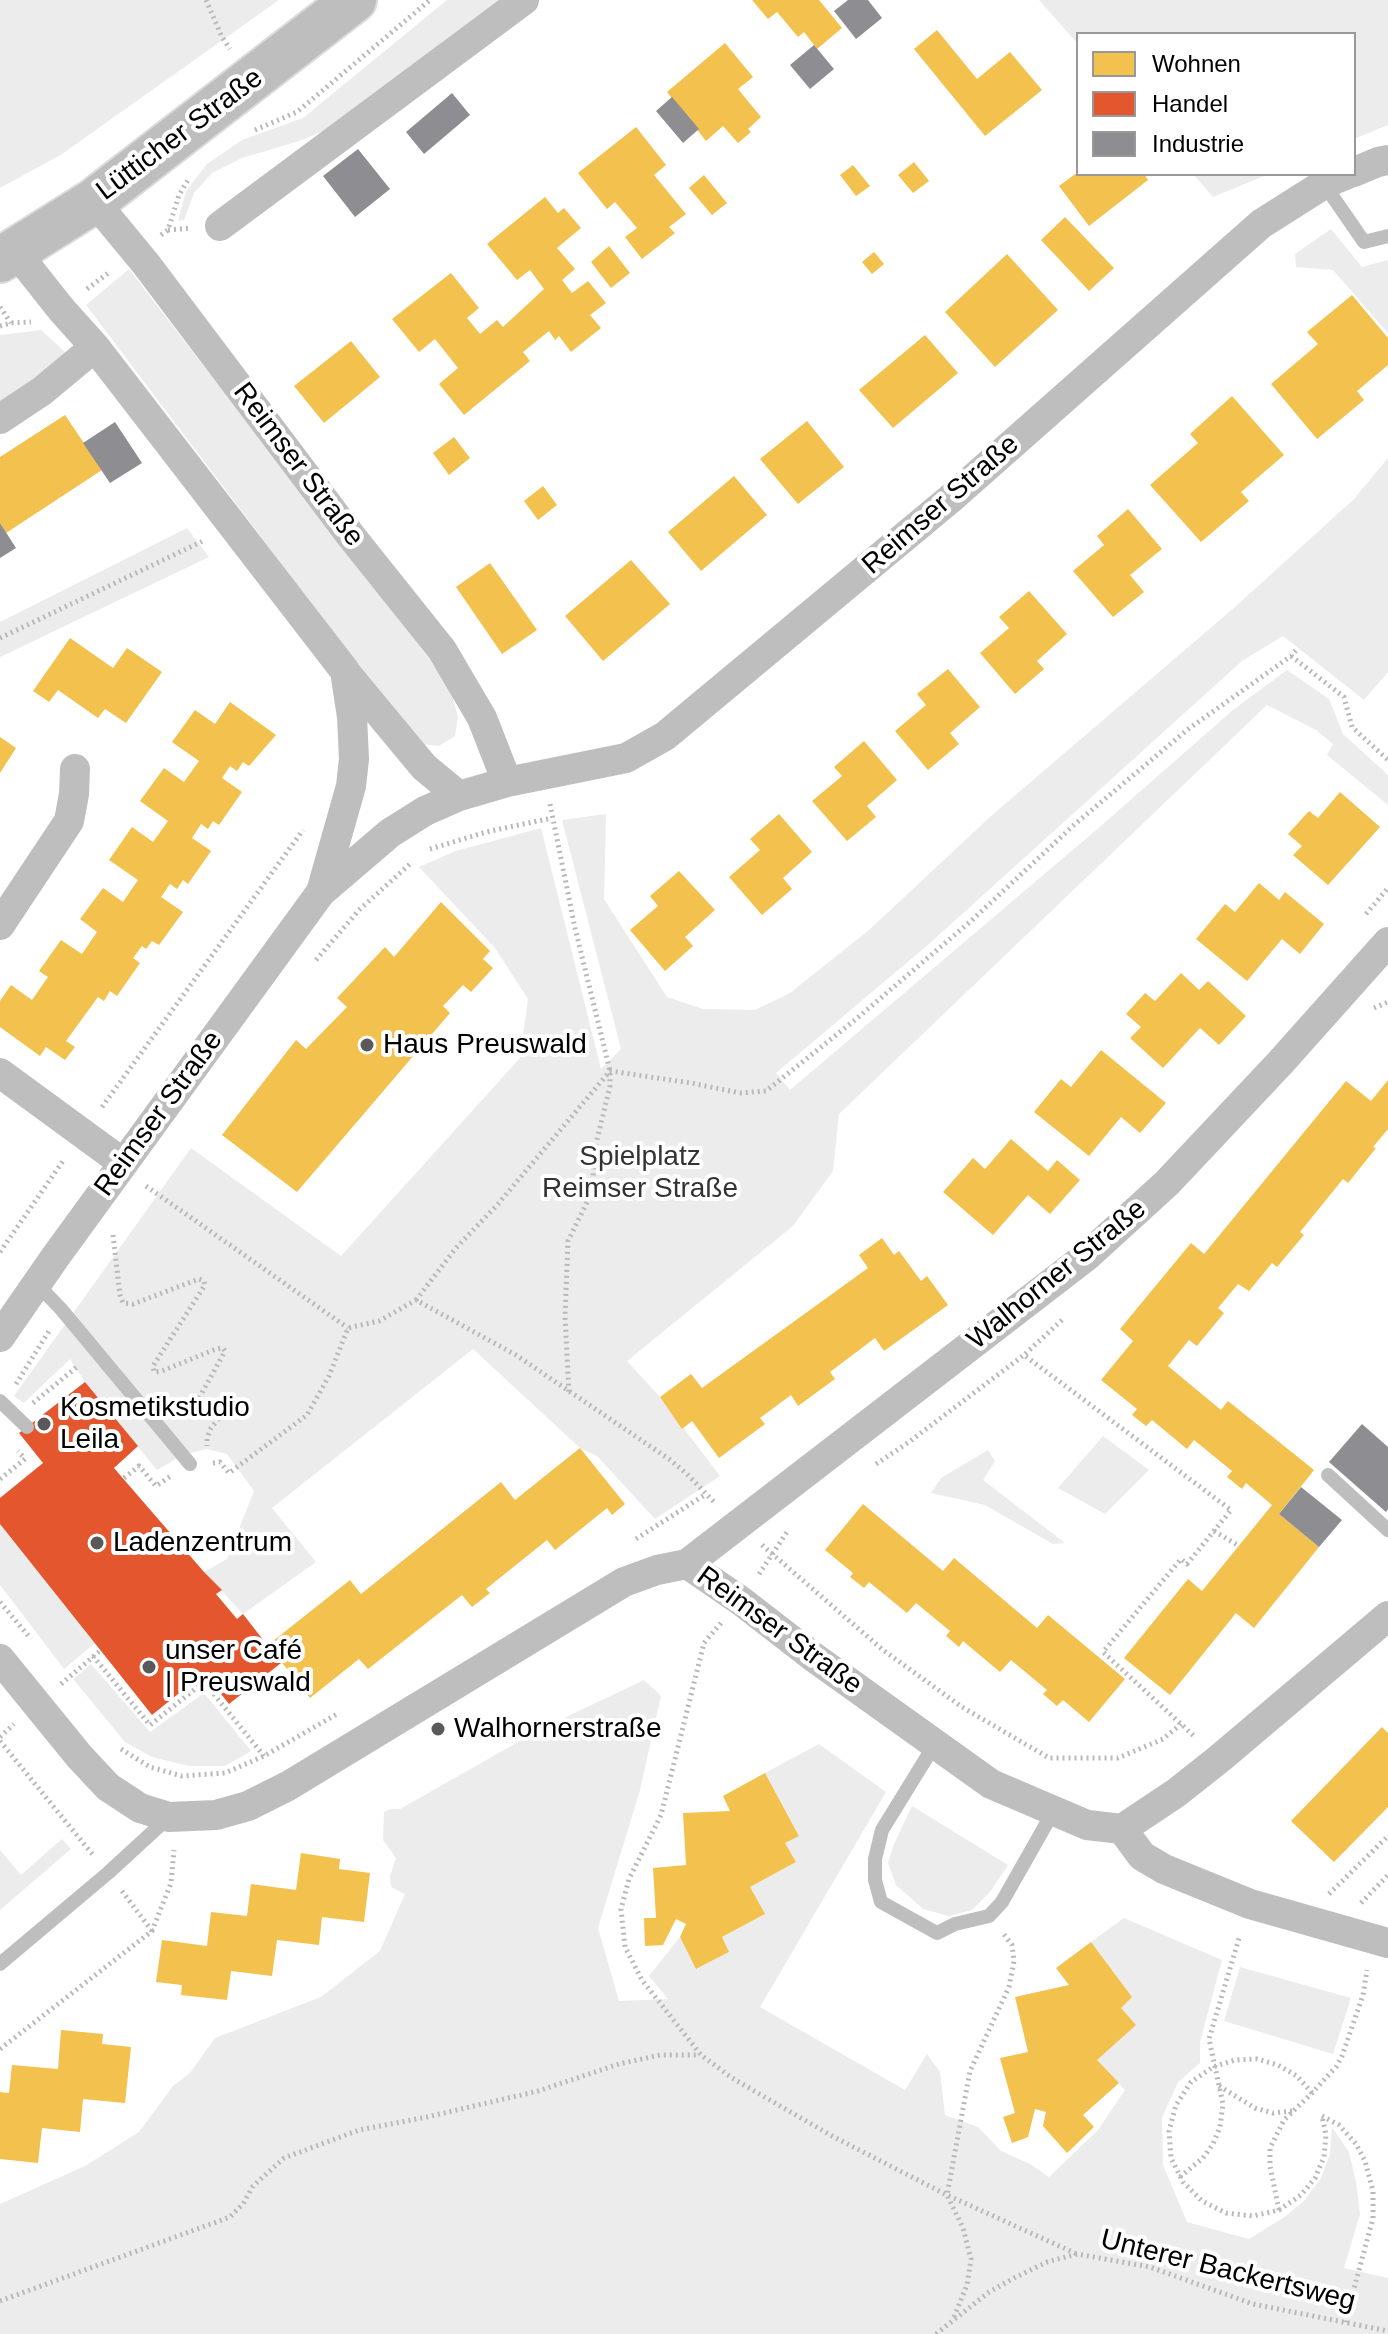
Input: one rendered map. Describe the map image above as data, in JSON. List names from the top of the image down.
{
  "streets": {
    "main road": ["Lütticher Straße"],
    "street": ["Reimser Straße", "Walhorner Straße"],
    "path": ["Unterer Backertsweg"]
  },
  "crossings": [
    ["Lütticher Straße", "Reimser Straße"],
    ["Reimser Straße", "Walhorner Straße"]
  ],
  "parks": ["Spielplatz Reimser Straße"],
  "places": [
    "Haus Preuswald",
    "Kosmetikstudio Leila",
    "Ladenzentrum",
    "unser Café | Preuswald",
    "Walhornerstraße"
  ],
  "legend": ["Wohnen", "Handel", "Industrie"]
}
